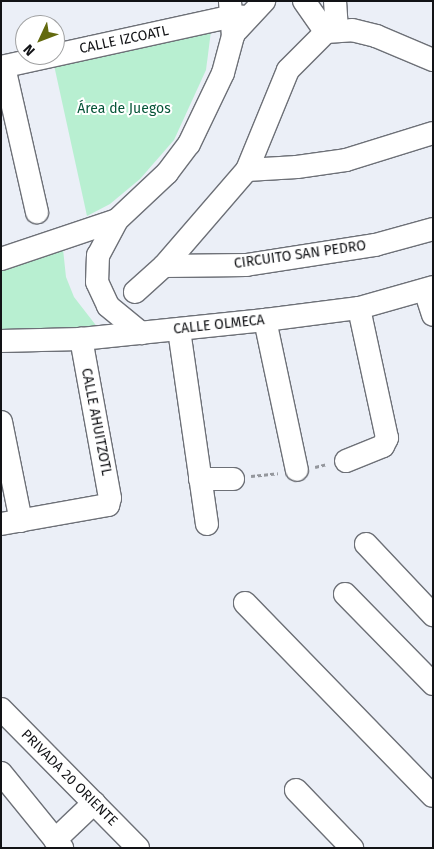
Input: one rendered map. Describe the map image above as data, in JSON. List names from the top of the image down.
{
  "streets": {
    "street": [
      "CALLE IZCOATL",
      "CIRCUITO SAN PEDRO",
      "CALLE OLMECA",
      "CALLE AHUITZOTL",
      "PRIVADA 20 ORIENTE"
    ]
  },
  "crossings": [
    ["CALLE OLMECA", "CALLE AHUITZOTL"]
  ],
  "parks": ["Área de Juegos"],
  "north": "bottom left"
}
